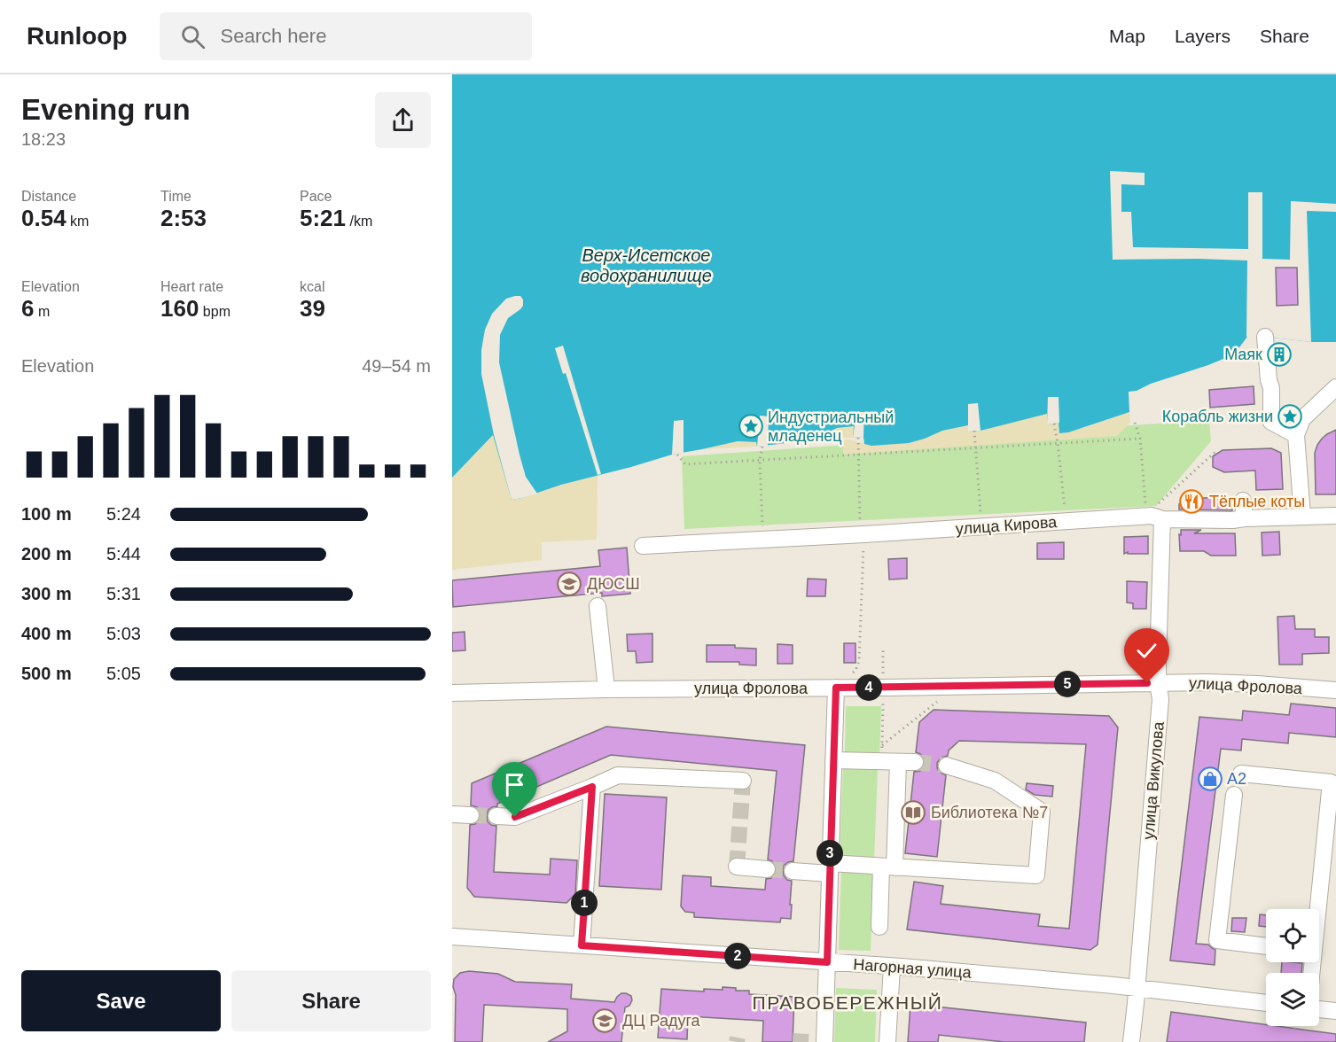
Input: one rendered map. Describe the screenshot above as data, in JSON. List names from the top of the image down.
{
  "streets": {
    "street": [
      "улица Кирова",
      "улица Фролова",
      "улица Викулова",
      "Нагорная улица"
    ]
  },
  "crossings": [
    ["улица Кирова", "улица Викулова"],
    ["улица Фролова", "улица Викулова"],
    ["улица Викулова", "Нагорная улица"]
  ],
  "districts": ["ПРАВОБЕРЕЖНЫЙ"],
  "water": ["Верх-Исетское водохранилище"],
  "places": {
    "building": ["Маяк"],
    "place": ["Корабль жизни", "Индустриальный младенец"],
    "restaurant": ["Тёплые коты"],
    "school or university": ["ДЮСШ", "ДЦ Радуга"],
    "shop": ["А2"],
    "library": ["Библиотека №7"]
  },
  "page": {
    "header": "Runloop",
    "search": "Search here",
    "nav": ["Map", "Layers", "Share"],
    "heading": ["Evening run", "18:23"],
    "stats": [
      ["Distance", "0.54 km"],
      ["Time", "2:53"],
      ["Pace", "5:21 /km"],
      ["Elevation", "6 m"],
      ["Heart rate", "160 bpm"],
      ["kcal", "39"]
    ],
    "chart": ["Elevation", "49–54 m"],
    "list": [
      {
        "name": "100 m",
        "note": "5:24"
      },
      {
        "name": "200 m",
        "note": "5:44"
      },
      {
        "name": "300 m",
        "note": "5:31"
      },
      {
        "name": "400 m",
        "note": "5:03"
      },
      {
        "name": "500 m",
        "note": "5:05"
      }
    ],
    "pins": [
      "5",
      "4",
      "3",
      "1",
      "2"
    ],
    "buttons": ["Save", "Share"]
  }
}
